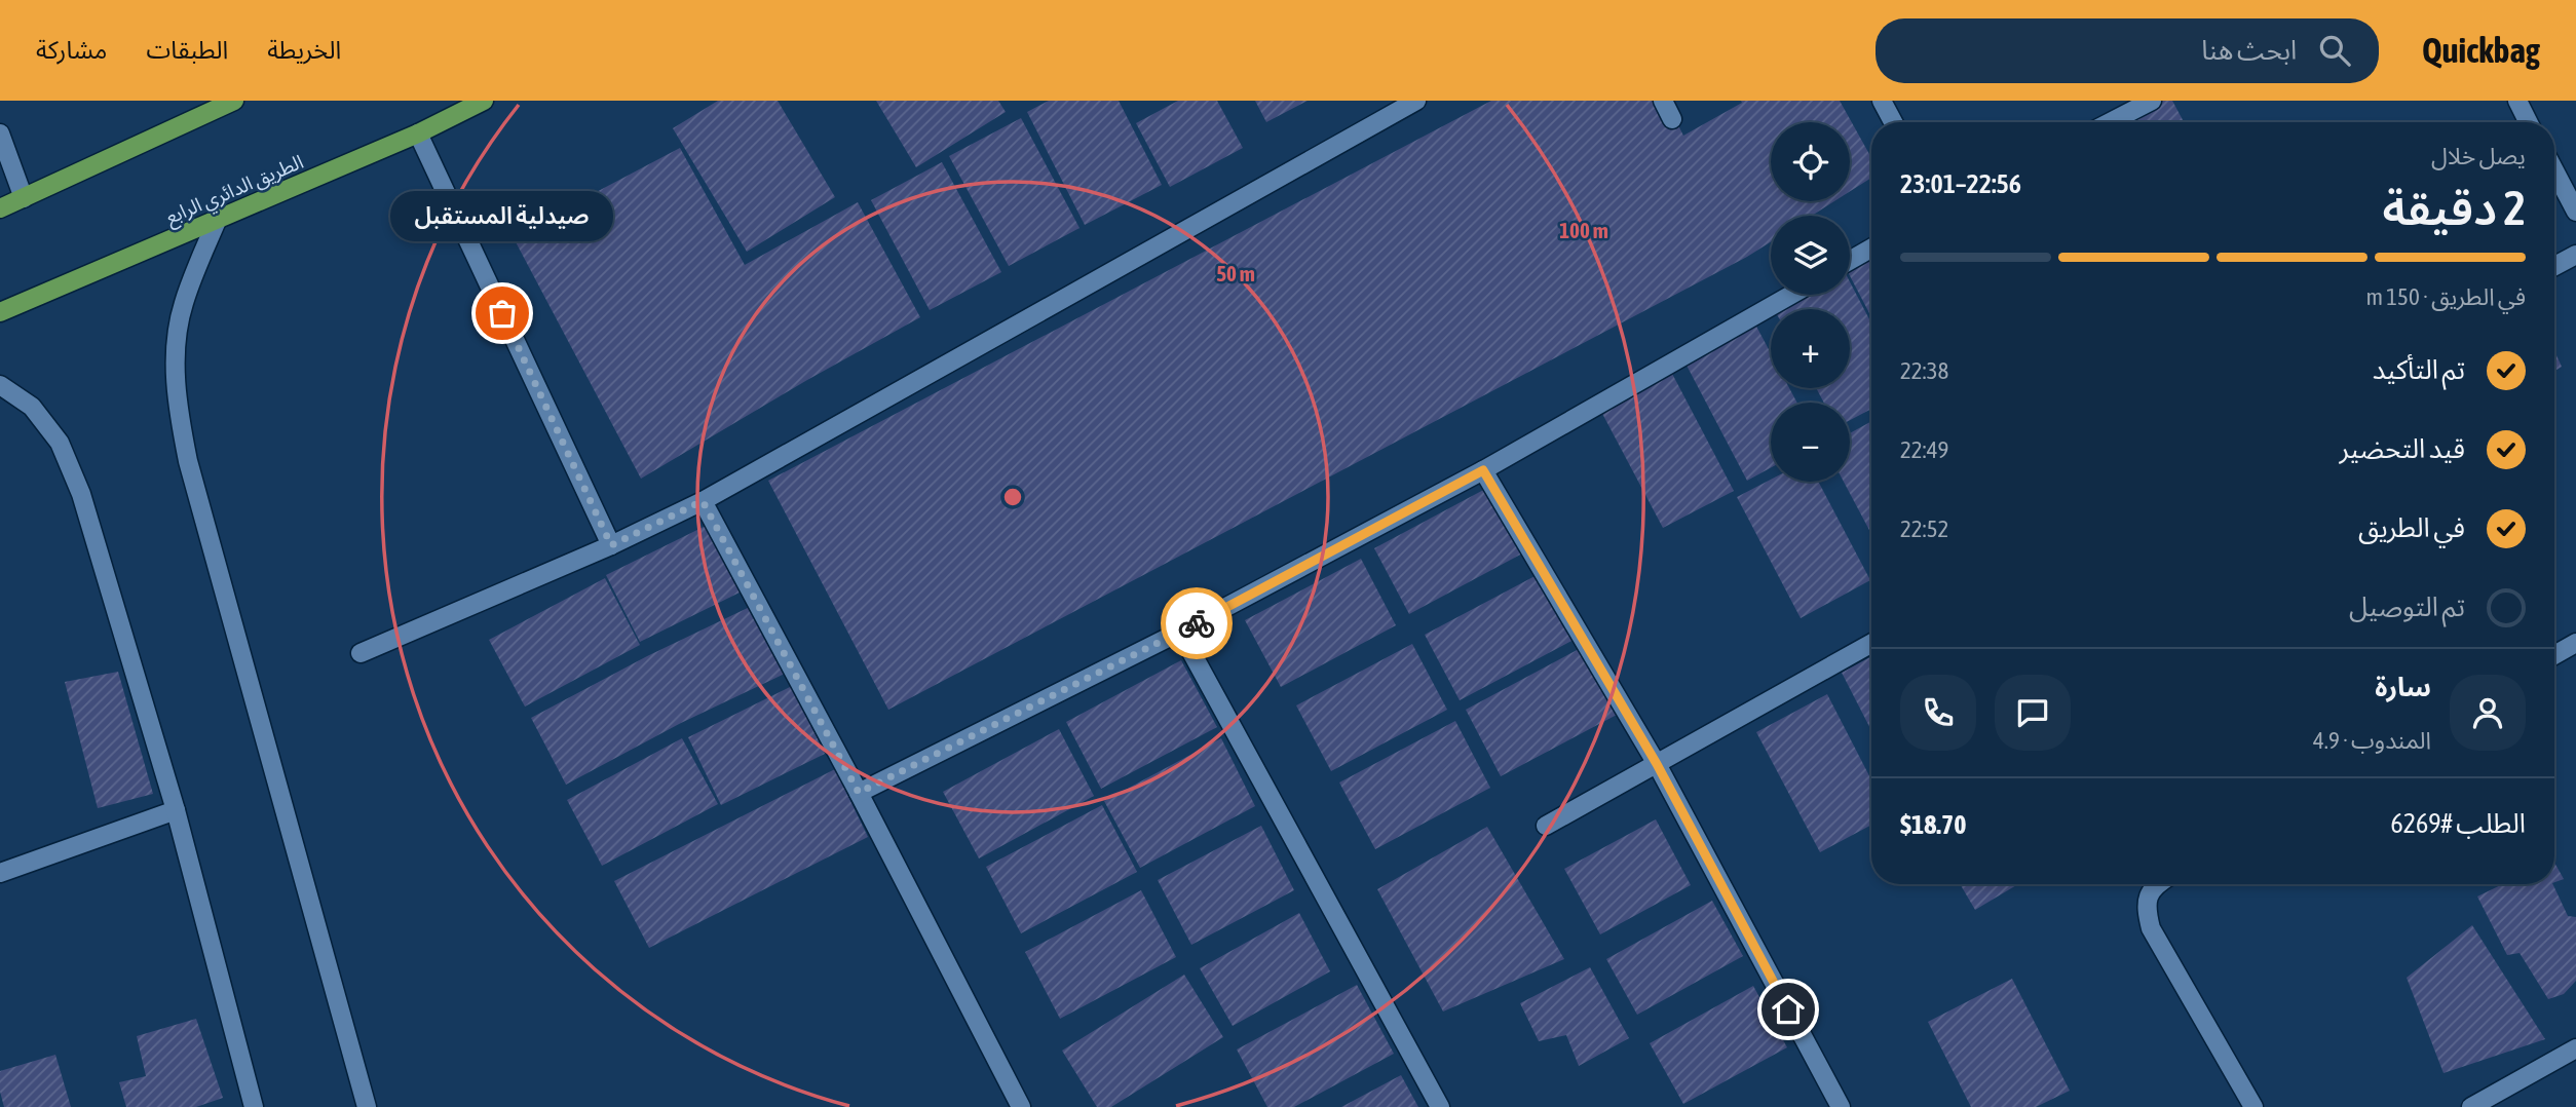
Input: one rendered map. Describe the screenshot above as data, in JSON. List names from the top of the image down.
{
  "streets": {
    "main road": ["الطريق الدائري الرابع"]
  },
  "places": ["صيدلية المستقبل"],
  "page": {
    "header": "Quickbag",
    "search": "ابحث هنا",
    "nav": ["الخريطة", "الطبقات", "مشاركة"],
    "map_buttons": ["+", "−"],
    "heading": ["2 دقيقة", "يصل خلال", "22:56–23:01"],
    "panel": [
      "سارة",
      "المندوب · 4.9",
      "الطلب #6269",
      "$18.70"
    ],
    "bubble": "صيدلية المستقبل",
    "bar": "في الطريق · 150 m",
    "list": [
      ["تم التأكيد", "22:38"],
      ["قيد التحضير", "22:49"],
      ["في الطريق", "22:52"],
      "تم التوصيل"
    ]
  },
  "rings": ["100 m", "50 m"]
}
